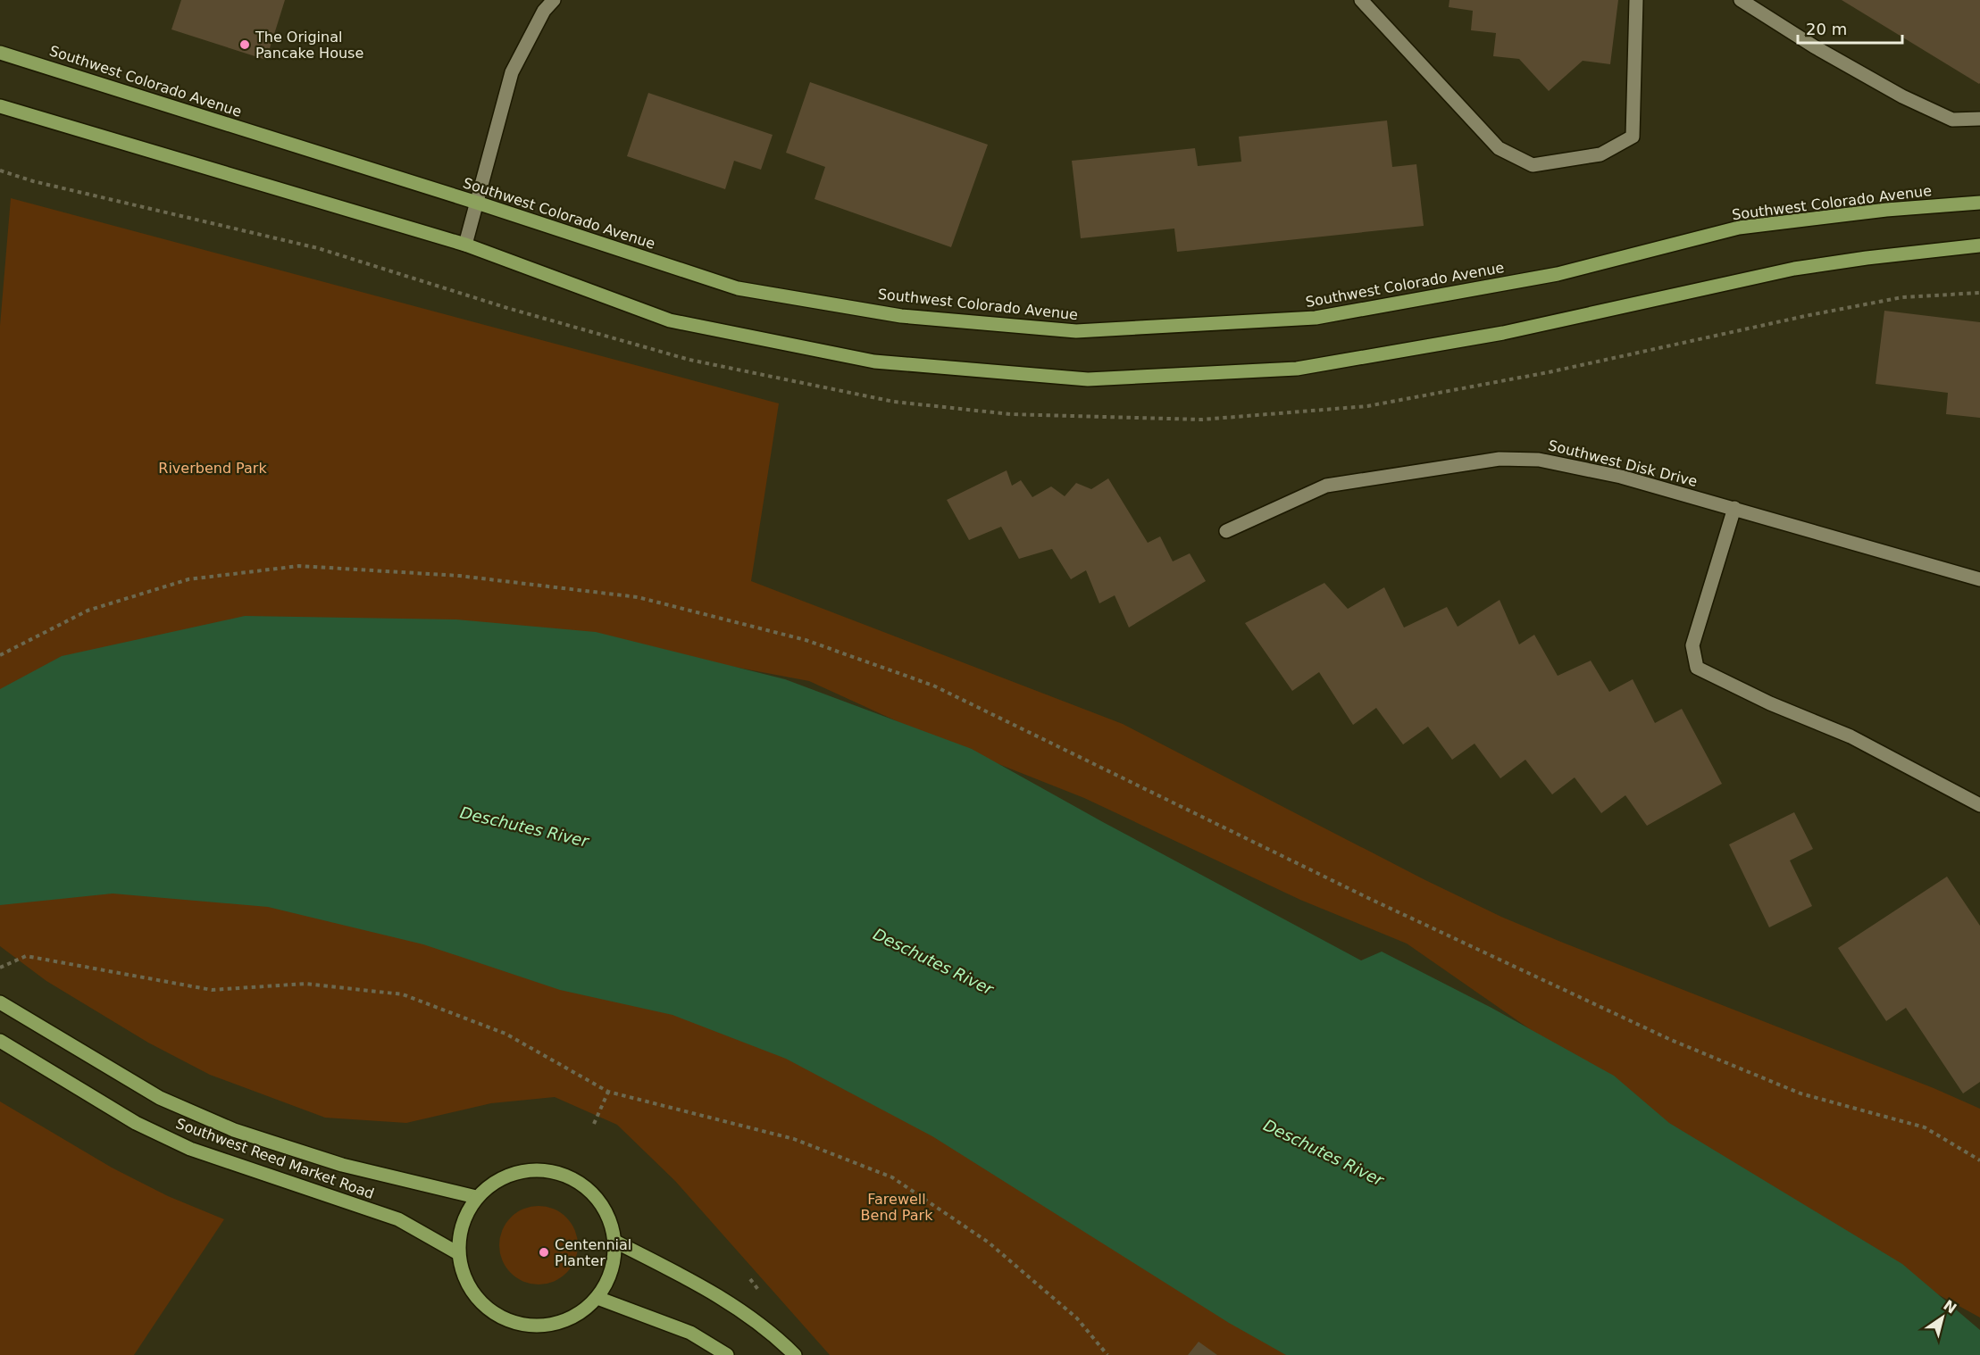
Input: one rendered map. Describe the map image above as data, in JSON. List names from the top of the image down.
{
  "streets": {
    "main road": ["Southwest Colorado Avenue", "Southwest Reed Market Road"],
    "street": ["Southwest Disk Drive"]
  },
  "water": ["Deschutes River"],
  "parks": ["Riverbend Park", "Farewell Bend Park"],
  "places": ["The Original Pancake House", "Centennial Planter"],
  "scale_bar": "20 m",
  "north": "top right"
}
